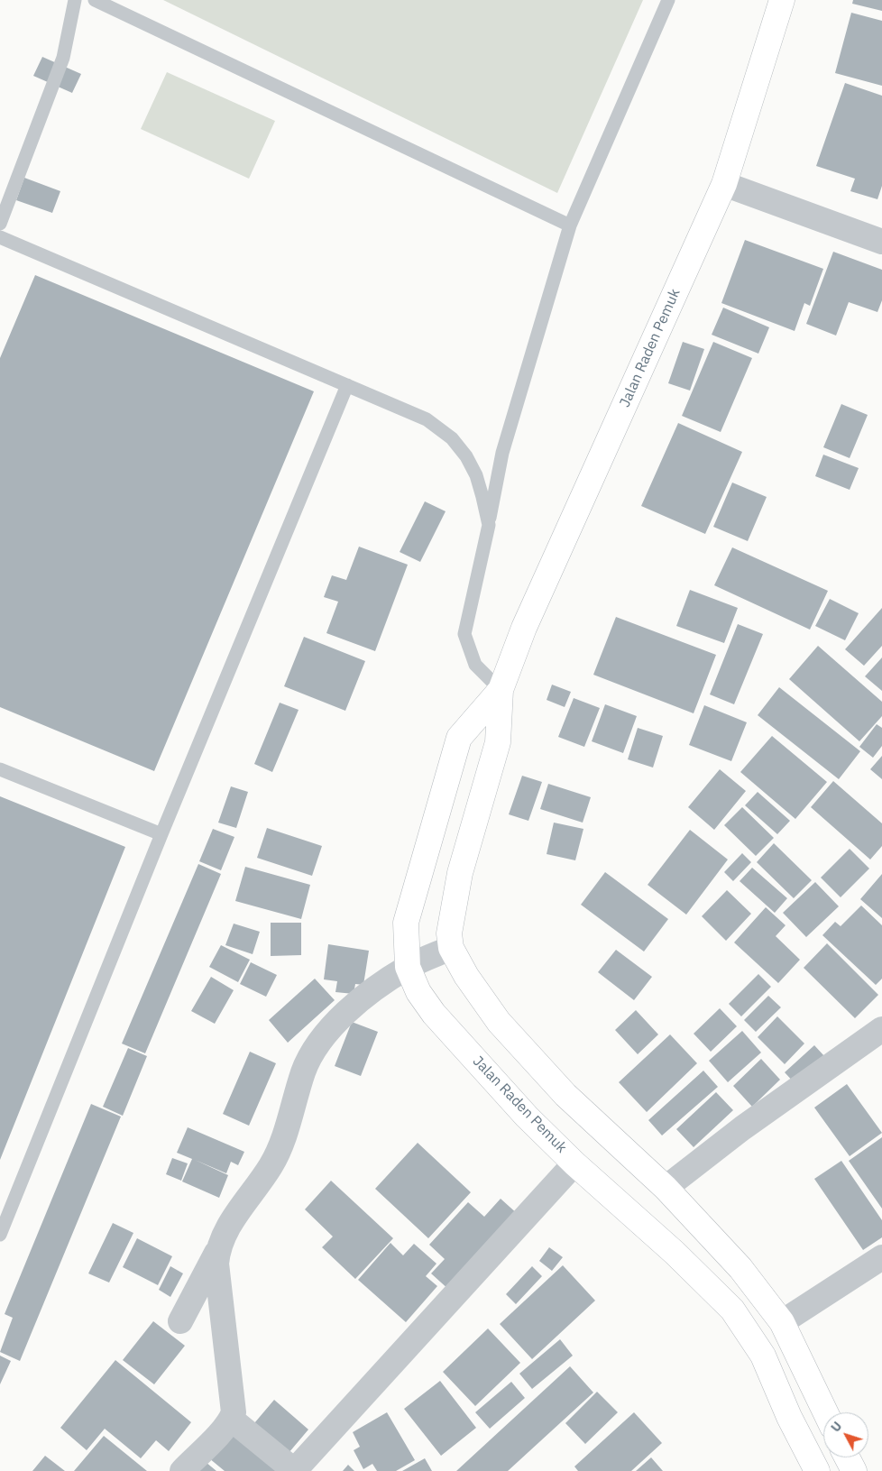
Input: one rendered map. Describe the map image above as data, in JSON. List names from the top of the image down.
{
  "streets": {
    "highway": ["Jalan Raden Pemuk"]
  },
  "north": "top left"
}
